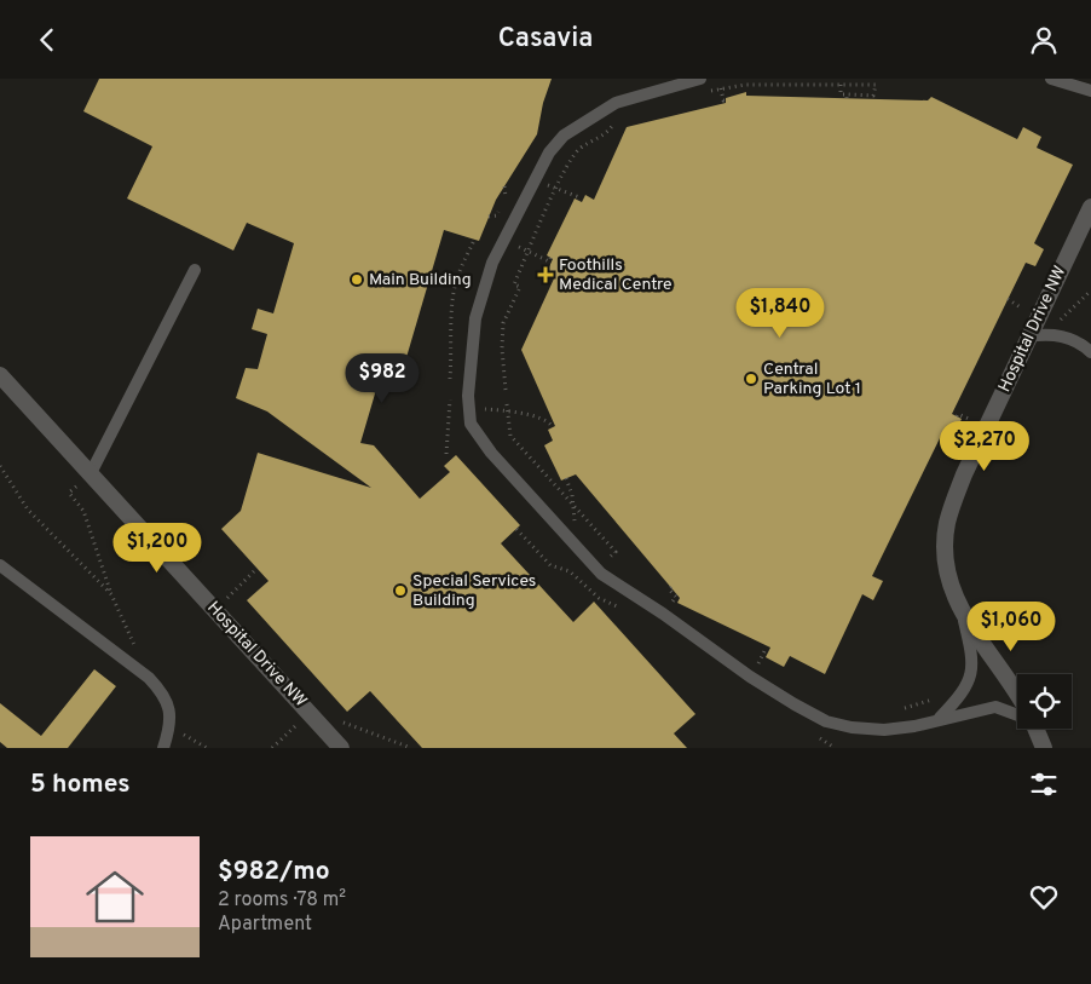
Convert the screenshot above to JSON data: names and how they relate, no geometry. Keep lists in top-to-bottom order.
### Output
{
  "streets": {
    "street": ["Hospital Drive NW"]
  },
  "places": {
    "health": ["Foothills Medical Centre"],
    "other": ["Main Building", "Central Parking Lot 1", "Special Services Building"]
  },
  "page": {
    "header": "Casavia",
    "price": [
      "$1,840",
      "$982",
      "$2,270",
      "$1,200",
      "$1,060"
    ],
    "heading": "5 homes",
    "list": [
      {
        "name": "$982/mo",
        "note": "2 rooms · 78 m² · Apartment"
      }
    ]
  }
}
